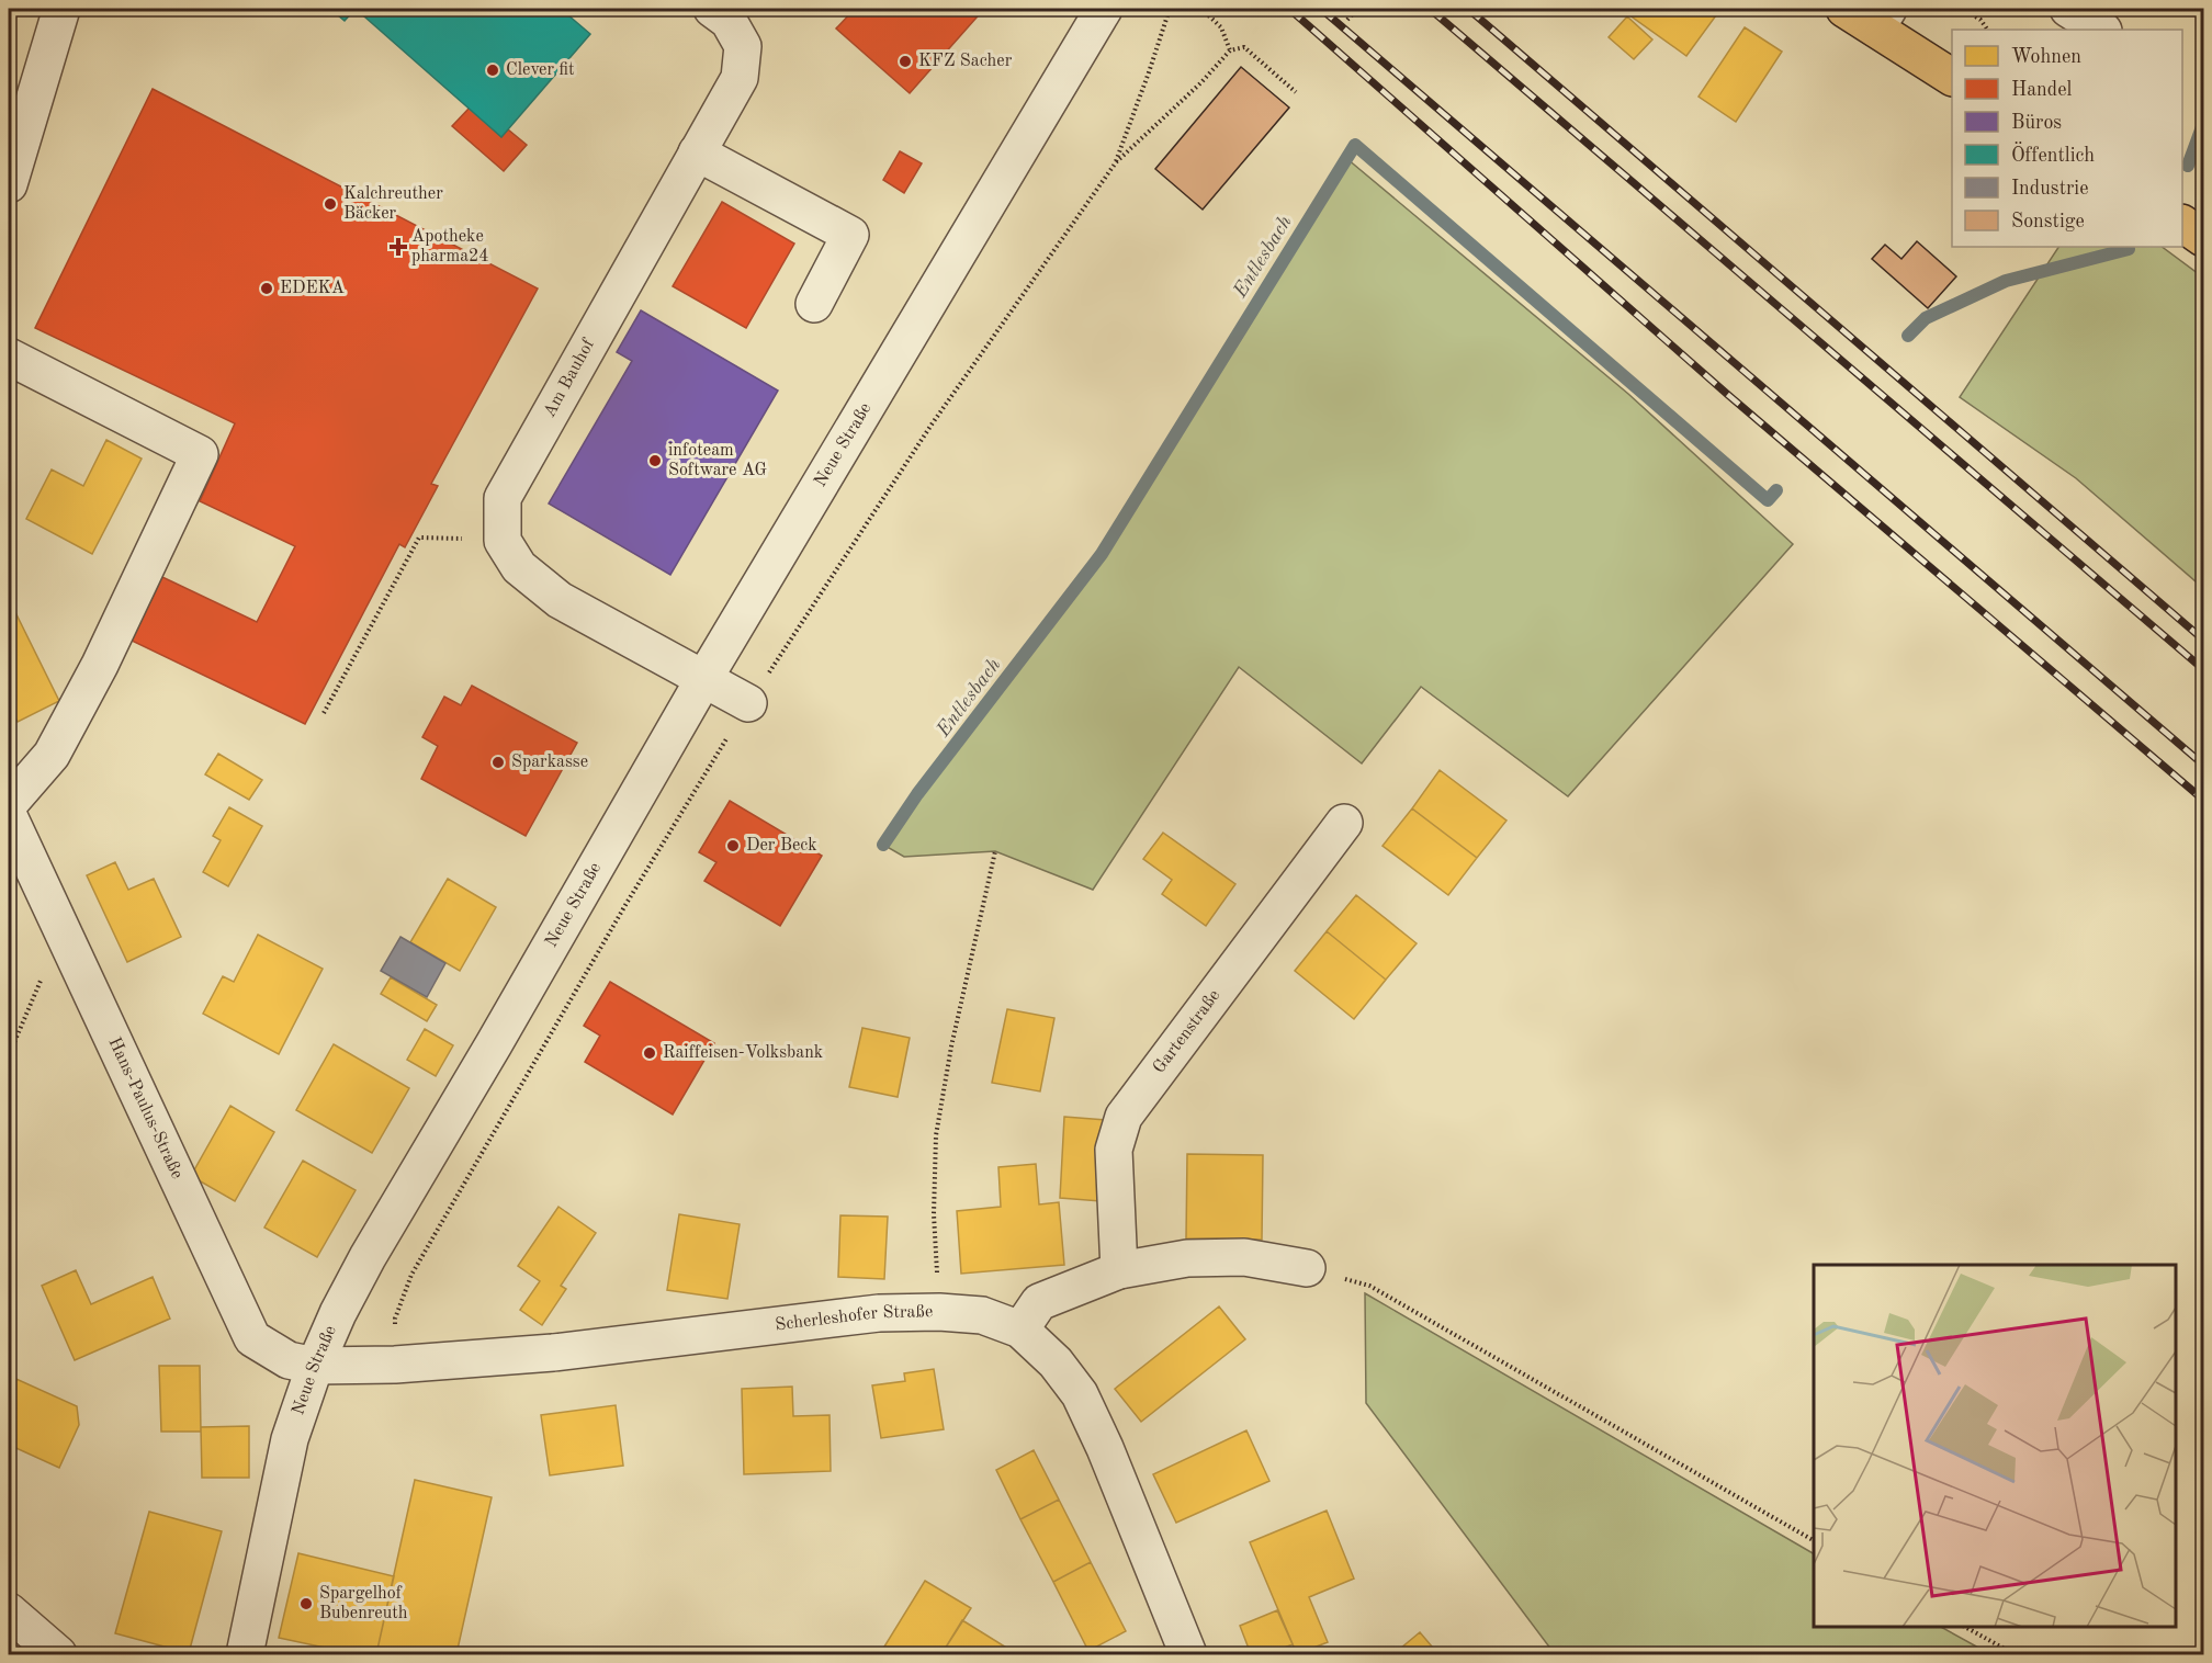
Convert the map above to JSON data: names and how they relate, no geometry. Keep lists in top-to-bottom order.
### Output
{
  "streets": {
    "street": [
      "Am Bauhof",
      "Neue Straße",
      "Gartenstraße",
      "Hans-Paulus-Straße",
      "Scherleshofer Straße"
    ]
  },
  "crossings": [
    ["Neue Straße", "Hans-Paulus-Straße"],
    ["Neue Straße", "Scherleshofer Straße"],
    ["Hans-Paulus-Straße", "Scherleshofer Straße"]
  ],
  "water": ["Entlesbach"],
  "places": {
    "other": [
      "KFZ Sacher",
      "Clever fit",
      "Kalchreuther Bäcker",
      "EDEKA",
      "infoteam Software AG",
      "Sparkasse",
      "Der Beck",
      "Raiffeisen-Volksbank",
      "Spargelhof Bubenreuth"
    ],
    "health": ["Apotheke pharma24"]
  },
  "legend": [
    "Wohnen",
    "Handel",
    "Büros",
    "Öffentlich",
    "Industrie",
    "Sonstige"
  ]
}
